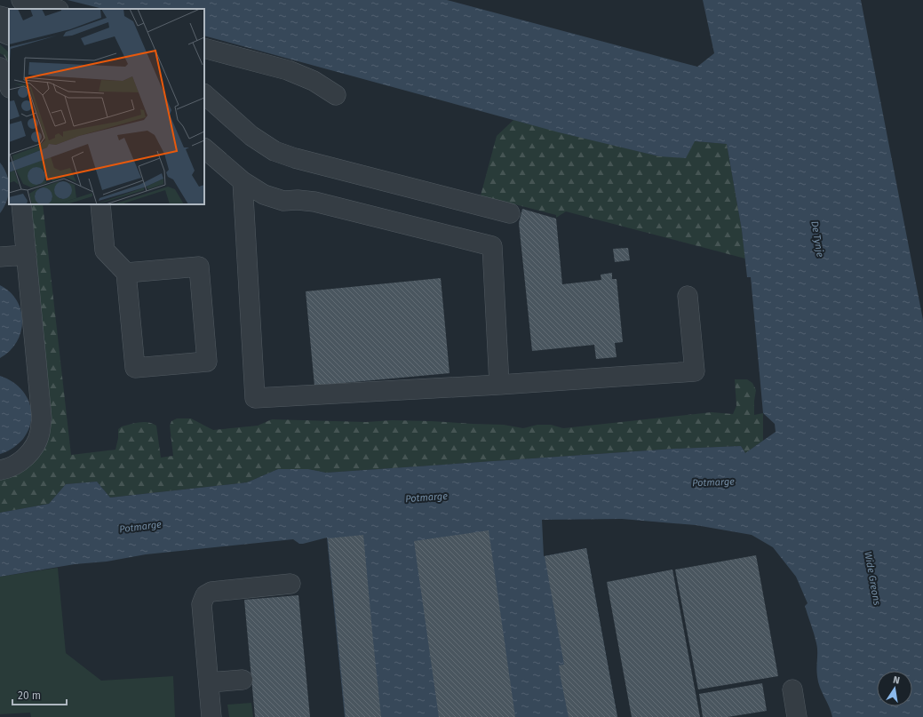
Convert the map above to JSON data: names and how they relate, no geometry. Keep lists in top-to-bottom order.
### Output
{
  "water": ["De Tynje", "Potmarge", "Wide Greons"],
  "scale_bar": "20 m",
  "north": "top"
}
